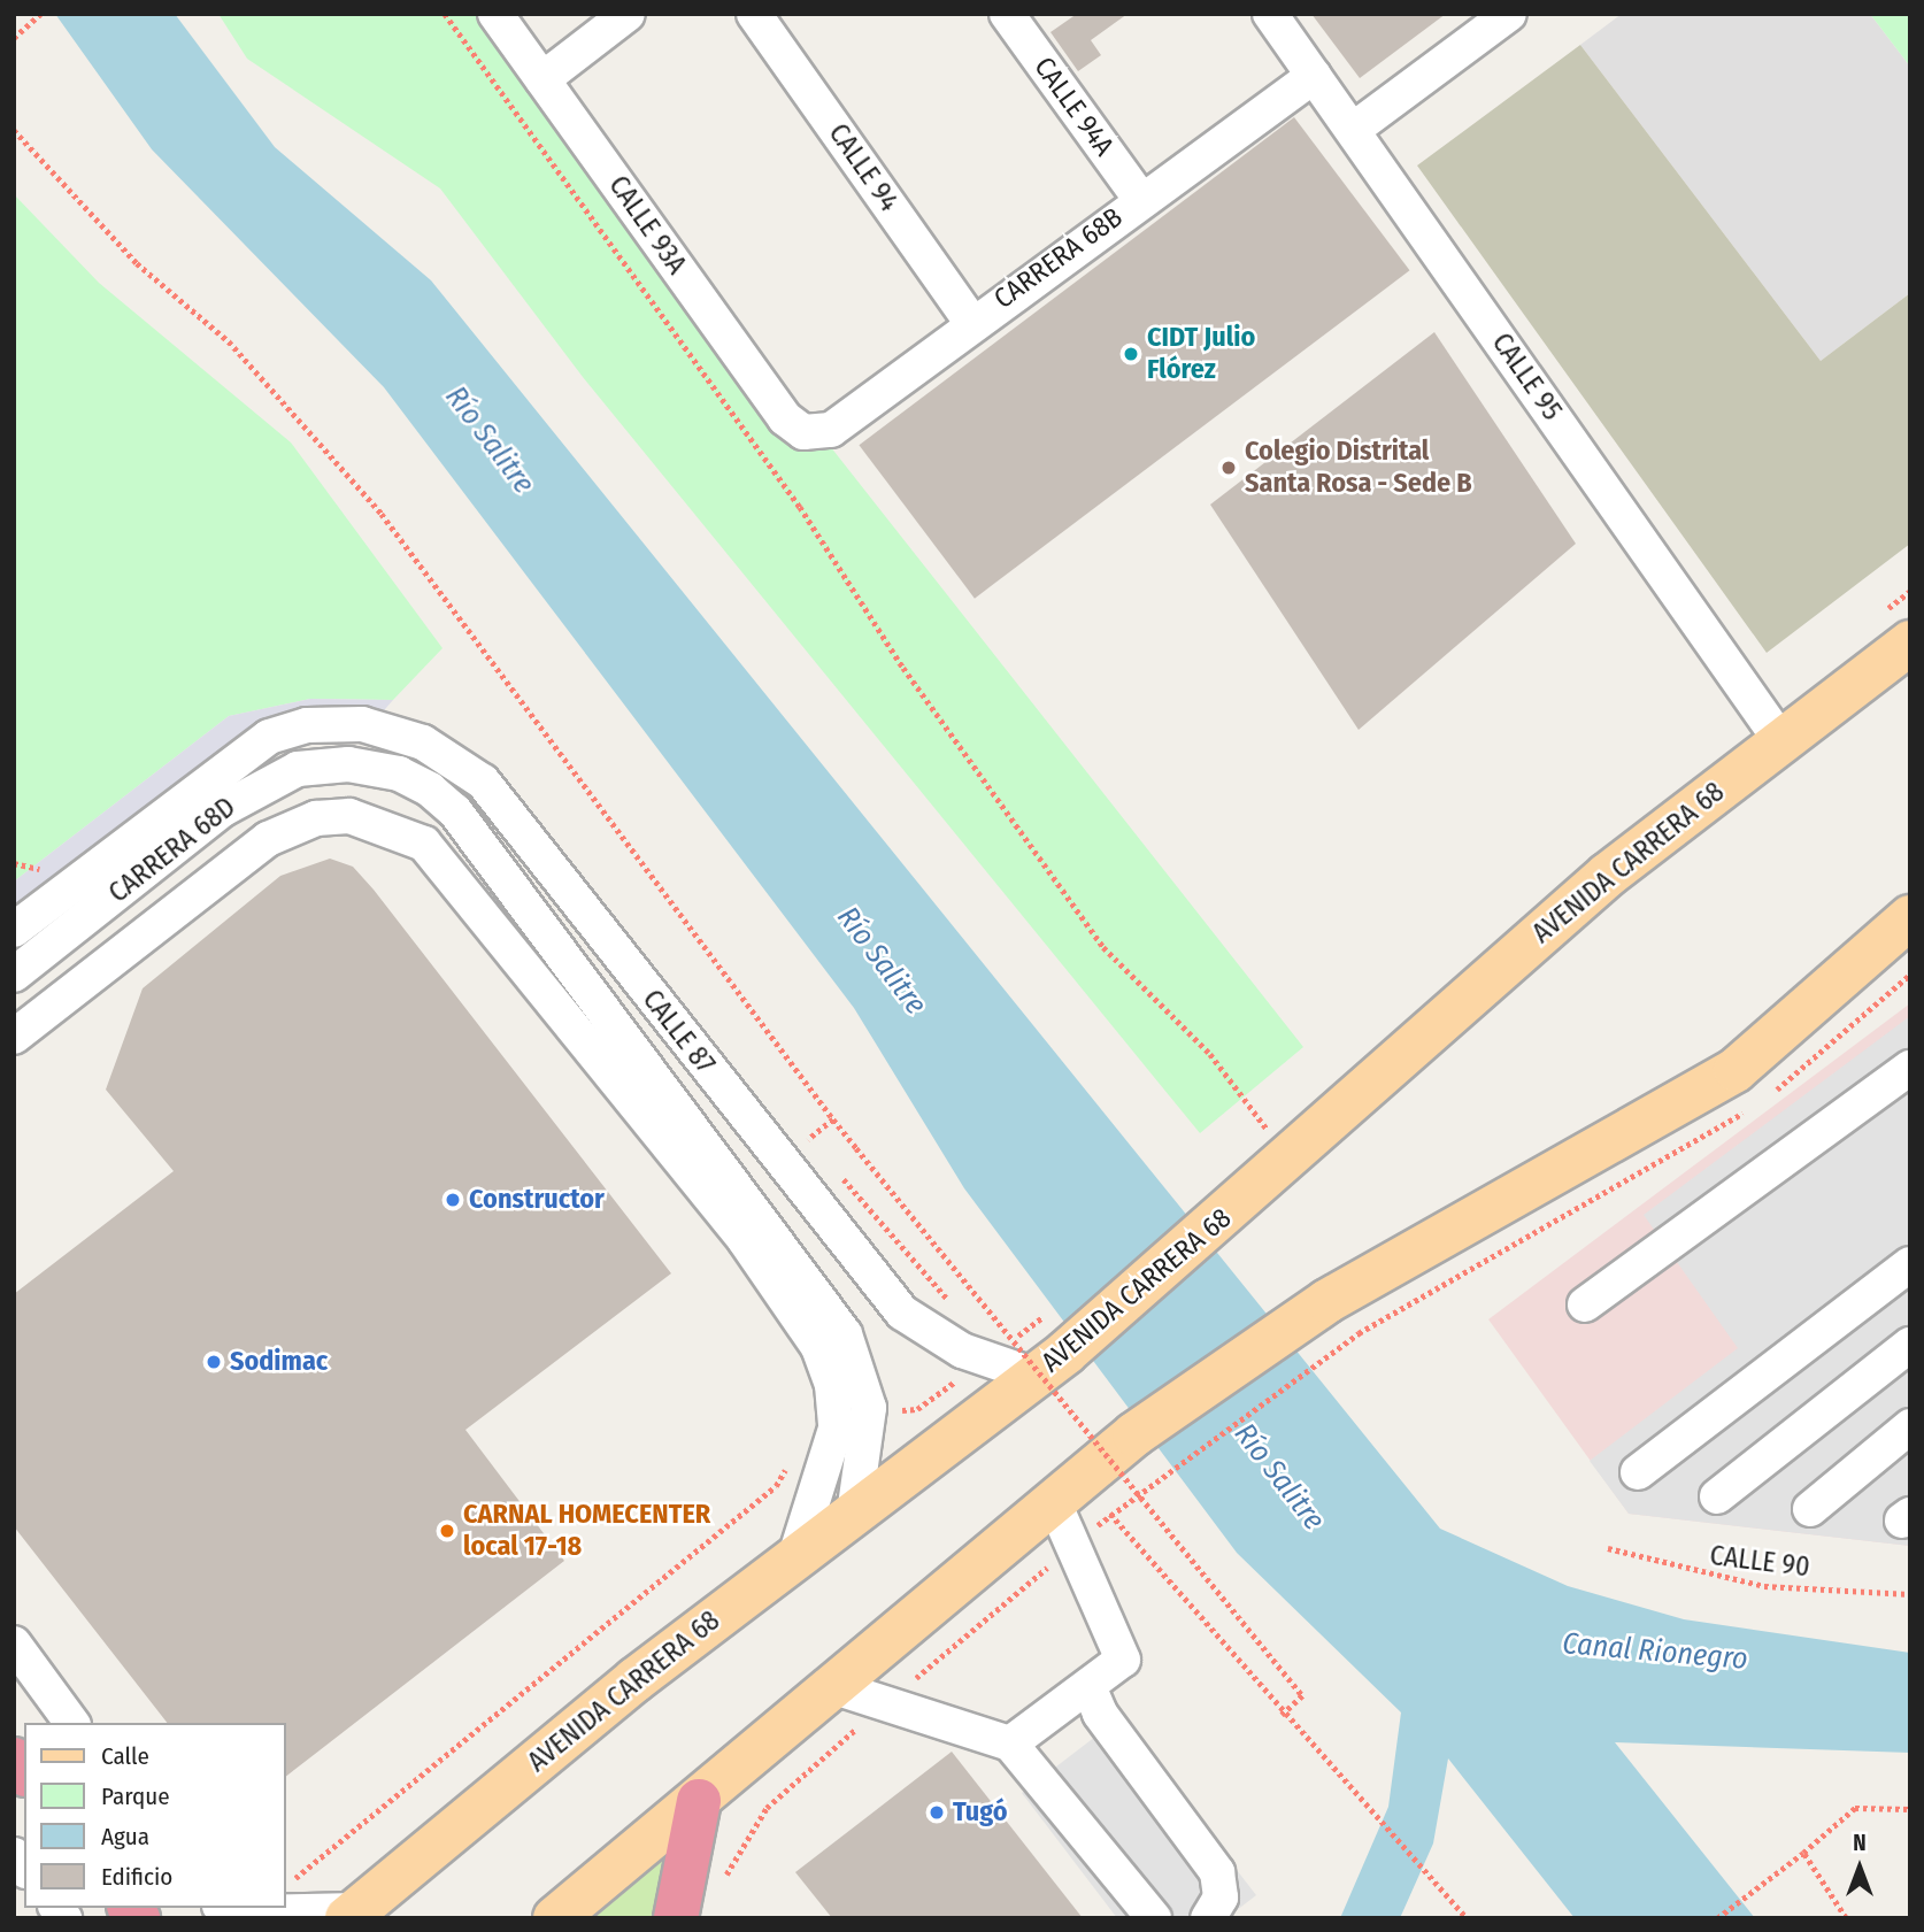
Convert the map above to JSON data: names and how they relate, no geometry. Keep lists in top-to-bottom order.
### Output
{
  "streets": {
    "main road": ["AVENIDA CARRERA 68"],
    "street": [
      "CALLE 94A",
      "CALLE 94",
      "CALLE 93A",
      "CARRERA 68B",
      "CALLE 95",
      "CARRERA 68D",
      "CALLE 87"
    ],
    "path": ["CALLE 90"]
  },
  "crossings": [
    ["CALLE 94A", "CARRERA 68B"],
    ["CALLE 94", "CARRERA 68B"],
    ["CALLE 93A", "CARRERA 68B"],
    ["CARRERA 68B", "CALLE 95"],
    ["CALLE 95", "AVENIDA CARRERA 68"],
    ["CARRERA 68D", "CALLE 87"],
    ["AVENIDA CARRERA 68", "CALLE 87"]
  ],
  "water": ["Río Salitre", "Canal Rionegro"],
  "places": [
    "CIDT Julio Flórez",
    "Colegio Distrital Santa Rosa - Sede B",
    "Constructor",
    "Sodimac",
    "CARNAL HOMECENTER local 17-18",
    "Tugó"
  ],
  "legend": [
    "Calle",
    "Parque",
    "Agua",
    "Edificio"
  ],
  "north": "top"
}
